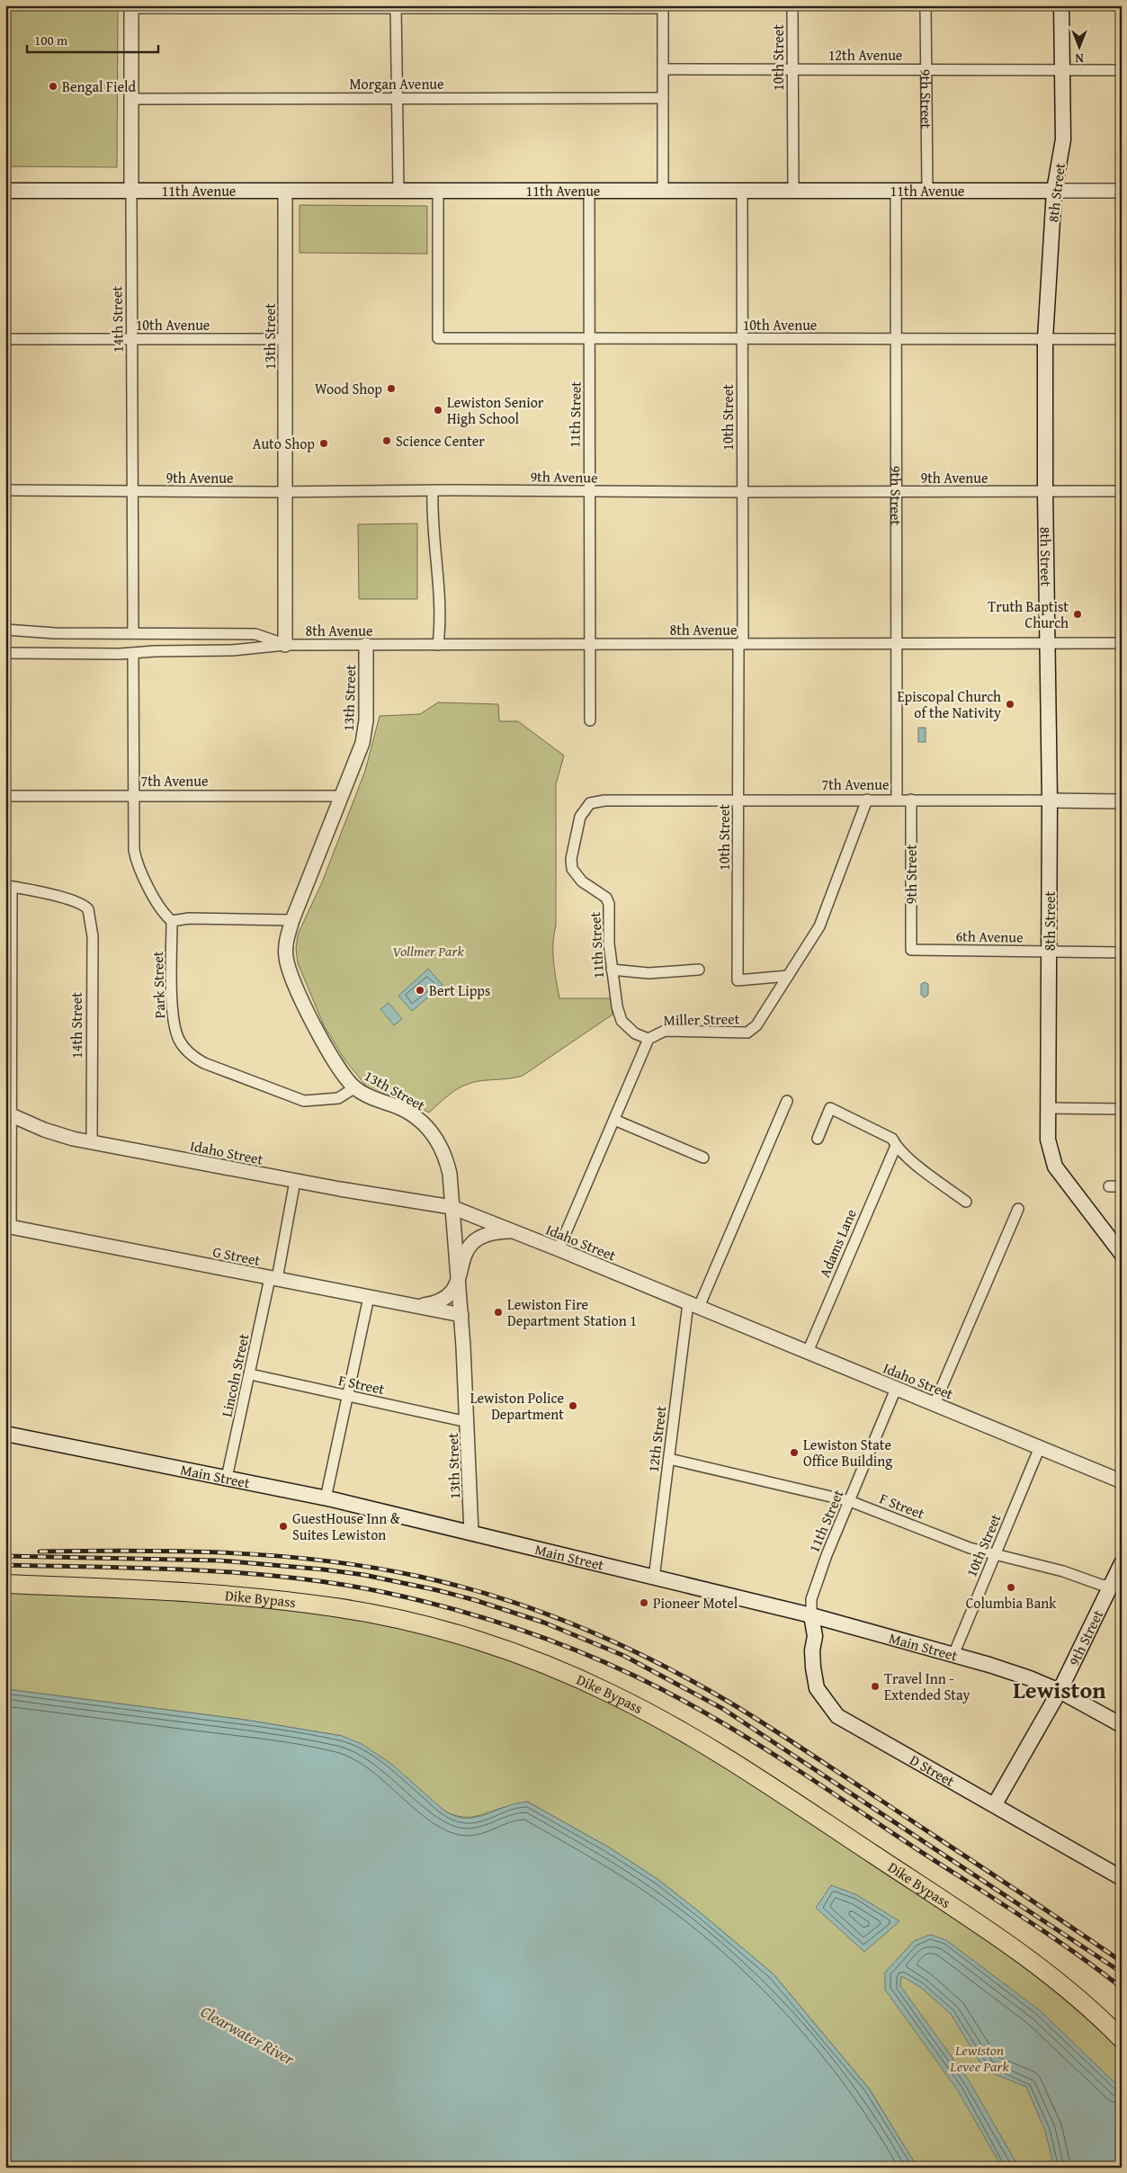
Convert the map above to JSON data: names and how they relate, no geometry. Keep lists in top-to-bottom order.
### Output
{
  "streets": {
    "highway": ["Dike Bypass"],
    "main road": [
      "9th Street",
      "11th Avenue",
      "8th Street",
      "Main Street",
      "D Street"
    ],
    "street": [
      "12th Avenue",
      "10th Street",
      "Morgan Avenue",
      "14th Street",
      "10th Avenue",
      "13th Street",
      "11th Street",
      "9th Avenue",
      "8th Avenue",
      "7th Avenue",
      "6th Avenue",
      "Park Street",
      "Miller Street",
      "Idaho Street",
      "Adams Lane",
      "G Street",
      "Lincoln Street",
      "F Street",
      "12th Street"
    ]
  },
  "crossings": [
    ["12th Avenue", "10th Street"],
    ["12th Avenue", "9th Street"],
    ["12th Avenue", "8th Street"],
    ["10th Street", "11th Avenue"],
    ["10th Street", "10th Avenue"],
    ["10th Street", "9th Avenue"],
    ["10th Street", "8th Avenue"],
    ["10th Street", "7th Avenue"],
    ["10th Street", "Miller Street"],
    ["10th Street", "Idaho Street"],
    ["10th Street", "F Street"],
    ["10th Street", "Main Street"],
    ["Morgan Avenue", "14th Street"],
    ["9th Street", "11th Avenue"],
    ["9th Street", "10th Avenue"],
    ["9th Street", "9th Avenue"],
    ["9th Street", "8th Avenue"],
    ["9th Street", "7th Avenue"],
    ["9th Street", "6th Avenue"],
    ["9th Street", "F Street"],
    ["9th Street", "Main Street"],
    ["9th Street", "D Street"],
    ["11th Avenue", "8th Street"],
    ["11th Avenue", "14th Street"],
    ["11th Avenue", "10th Avenue"],
    ["11th Avenue", "13th Street"],
    ["11th Avenue", "11th Street"],
    ["8th Street", "10th Avenue"],
    ["8th Street", "9th Avenue"],
    ["8th Street", "8th Avenue"],
    ["8th Street", "7th Avenue"],
    ["8th Street", "6th Avenue"],
    ["14th Street", "10th Avenue"],
    ["14th Street", "9th Avenue"],
    ["14th Street", "8th Avenue"],
    ["14th Street", "Idaho Street"],
    ["10th Avenue", "13th Street"],
    ["10th Avenue", "11th Street"],
    ["13th Street", "9th Avenue"],
    ["13th Street", "8th Avenue"],
    ["13th Street", "7th Avenue"],
    ["13th Street", "Park Street"],
    ["13th Street", "Idaho Street"],
    ["13th Street", "G Street"],
    ["13th Street", "F Street"],
    ["13th Street", "Main Street"],
    ["11th Street", "9th Avenue"],
    ["11th Street", "8th Avenue"],
    ["11th Street", "7th Avenue"],
    ["11th Street", "Miller Street"],
    ["11th Street", "Idaho Street"],
    ["11th Street", "F Street"],
    ["11th Street", "Main Street"],
    ["11th Street", "D Street"],
    ["7th Avenue", "Miller Street"],
    ["Miller Street", "Idaho Street"],
    ["Idaho Street", "Adams Lane"],
    ["Idaho Street", "Lincoln Street"],
    ["Idaho Street", "12th Street"],
    ["G Street", "Lincoln Street"],
    ["Lincoln Street", "F Street"],
    ["Lincoln Street", "Main Street"],
    ["F Street", "12th Street"],
    ["12th Street", "Main Street"],
    ["Main Street", "D Street"]
  ],
  "districts": ["Lewiston"],
  "water": ["Clearwater River"],
  "parks": ["Vollmer Park", "Lewiston Levee Park"],
  "places": [
    "Bengal Field",
    "Wood Shop",
    "Lewiston Senior High School",
    "Science Center",
    "Auto Shop",
    "Truth Baptist Church",
    "Episcopal Church of the Nativity",
    "Bert Lipps",
    "Lewiston Fire Department Station 1",
    "Lewiston Police Department",
    "Lewiston State Office Building",
    "GuestHouse Inn & Suites Lewiston",
    "Columbia Bank",
    "Pioneer Motel",
    "Travel Inn - Extended Stay"
  ],
  "scale_bar": "100 m",
  "north": "bottom"
}
